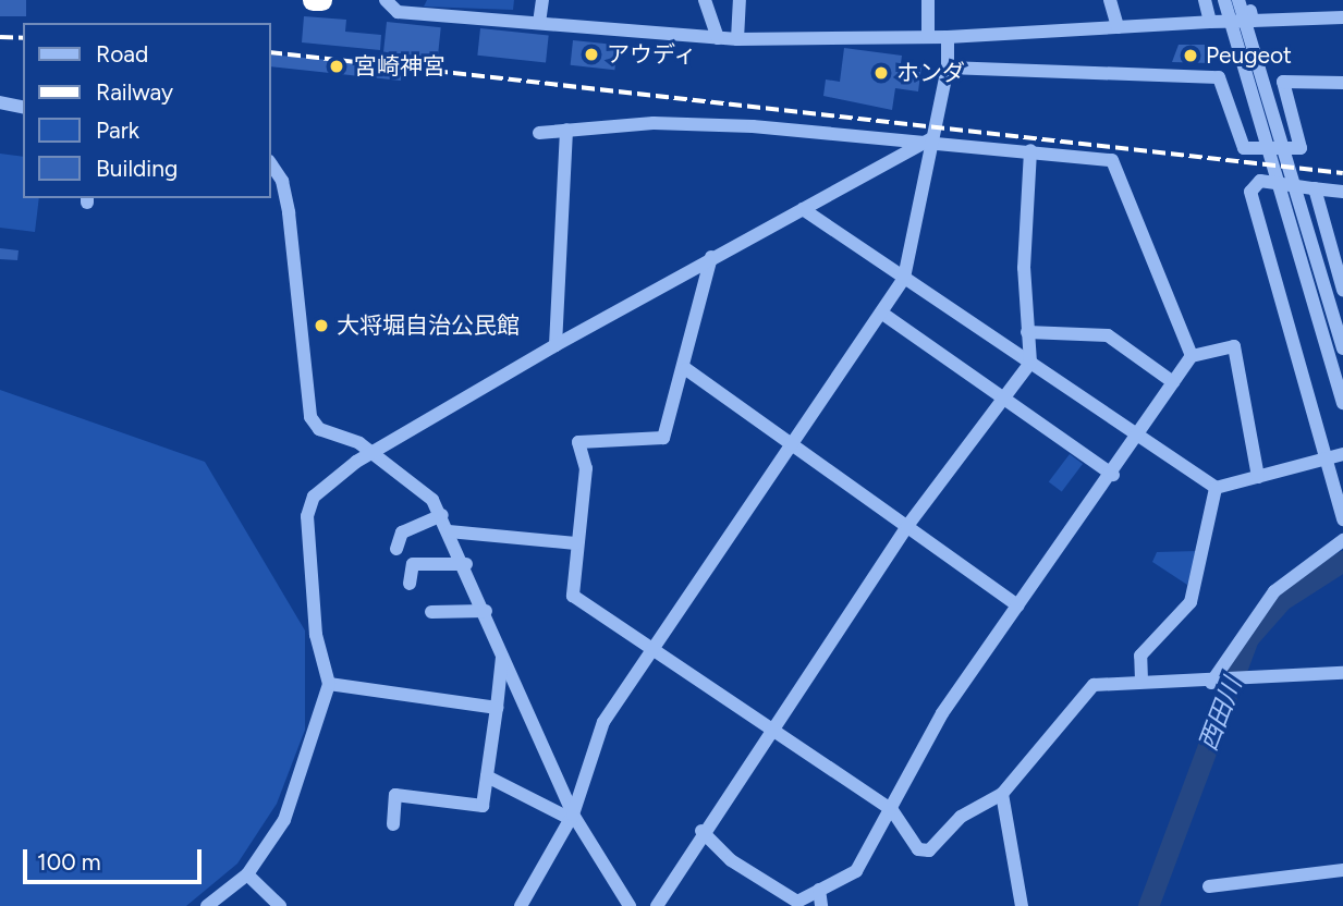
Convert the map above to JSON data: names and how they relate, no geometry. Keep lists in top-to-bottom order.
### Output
{
  "water": ["西田川"],
  "places": [
    "アウディ",
    "Peugeot",
    "宮崎神宮",
    "ホンダ",
    "大将堀自治公民館"
  ],
  "legend": [
    "Road",
    "Railway",
    "Park",
    "Building"
  ],
  "scale_bar": "100 m"
}
